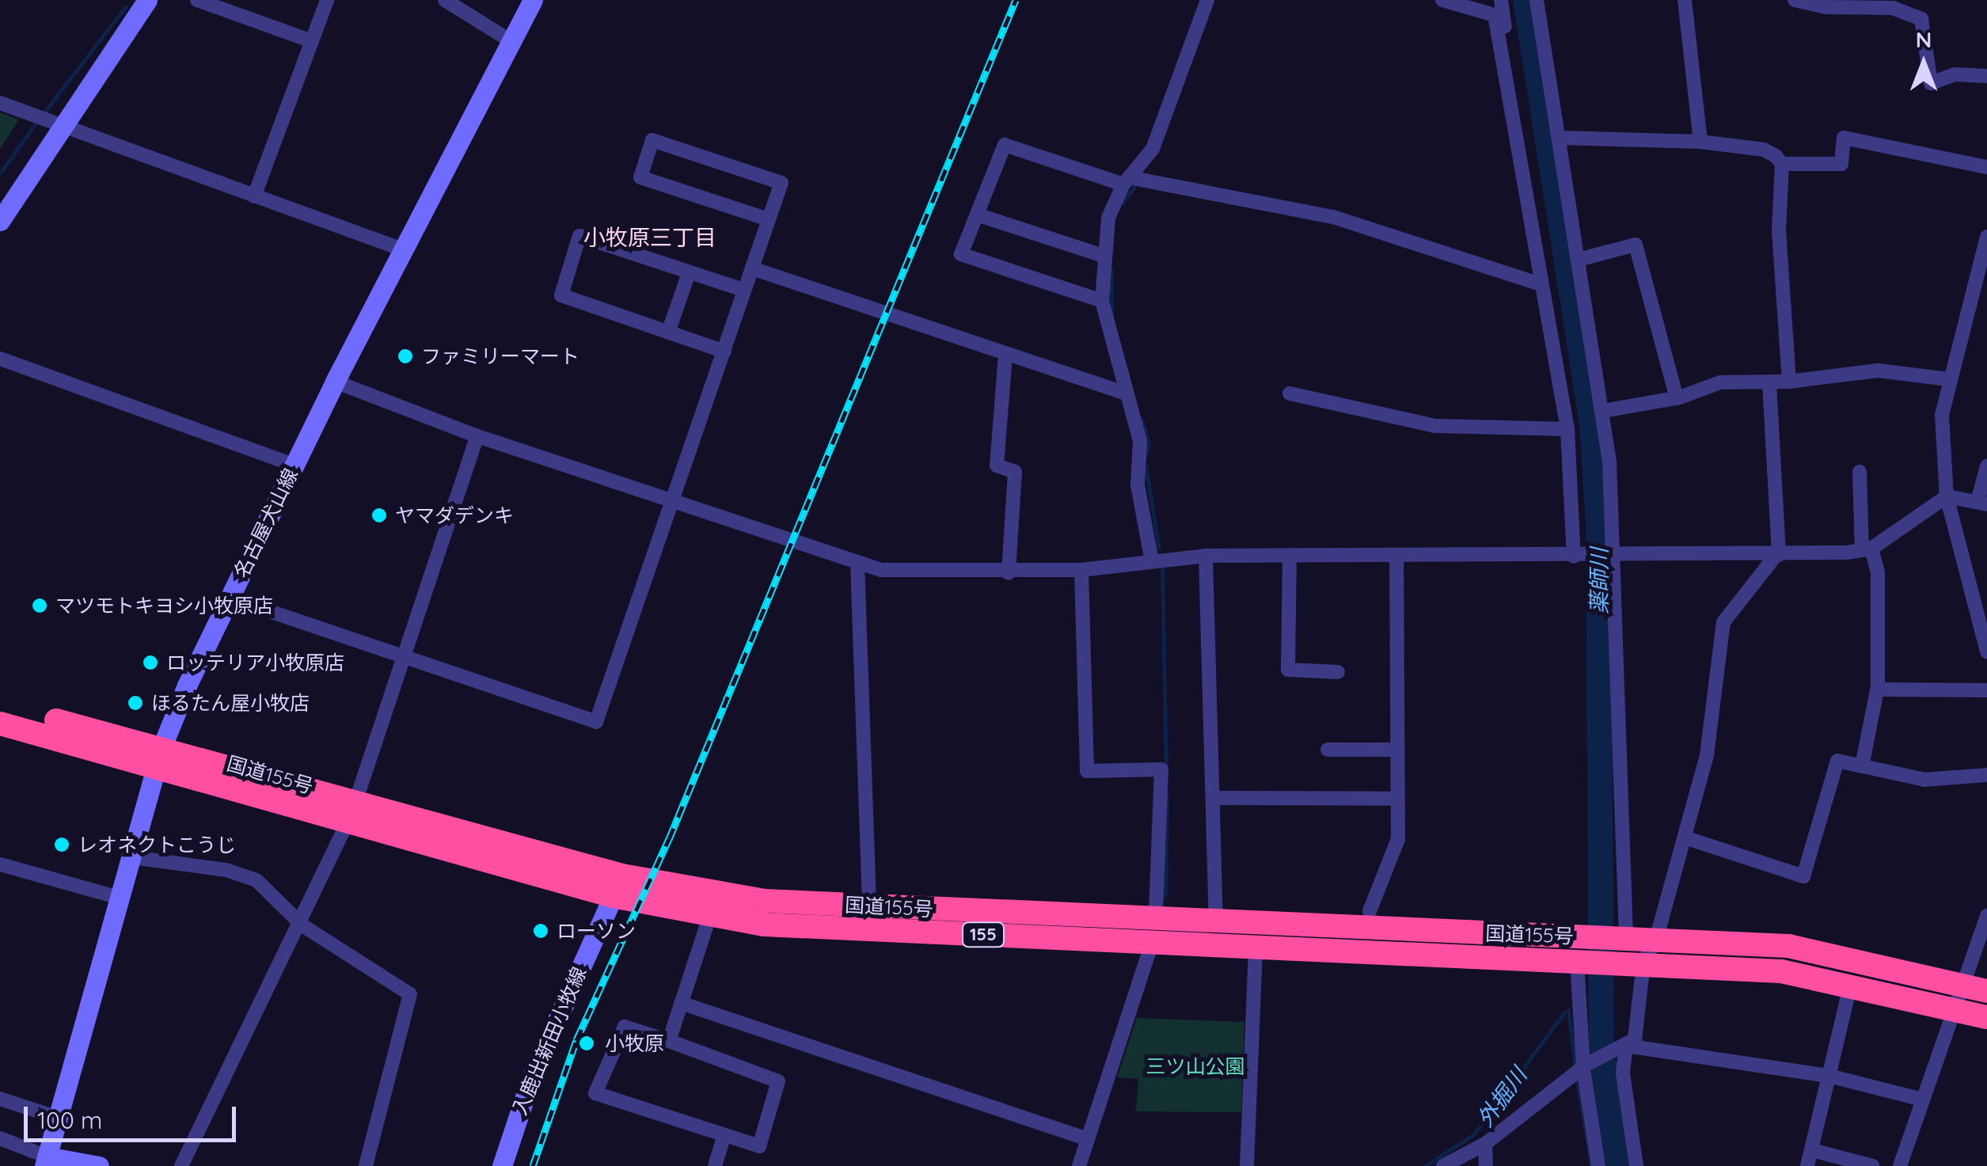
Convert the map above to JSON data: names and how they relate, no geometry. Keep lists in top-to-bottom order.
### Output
{
  "streets": {
    "highway": ["国道155号", "155"],
    "main road": ["名古屋犬山線", "入鹿出新田小牧線"]
  },
  "crossings": [
    ["名古屋犬山線", "国道155号"],
    ["国道155号", "入鹿出新田小牧線"]
  ],
  "districts": ["小牧原三丁目"],
  "water": ["薬師川", "外掘川"],
  "parks": ["三ツ山公園"],
  "places": [
    "ファミリーマート",
    "ヤマダデンキ",
    "マツモトキヨシ小牧原店",
    "ロッテリア小牧原店",
    "ほるたん屋小牧店",
    "レオネクトこうじ",
    "ローソン",
    "小牧原"
  ],
  "scale_bar": "100 m",
  "north": "top"
}
